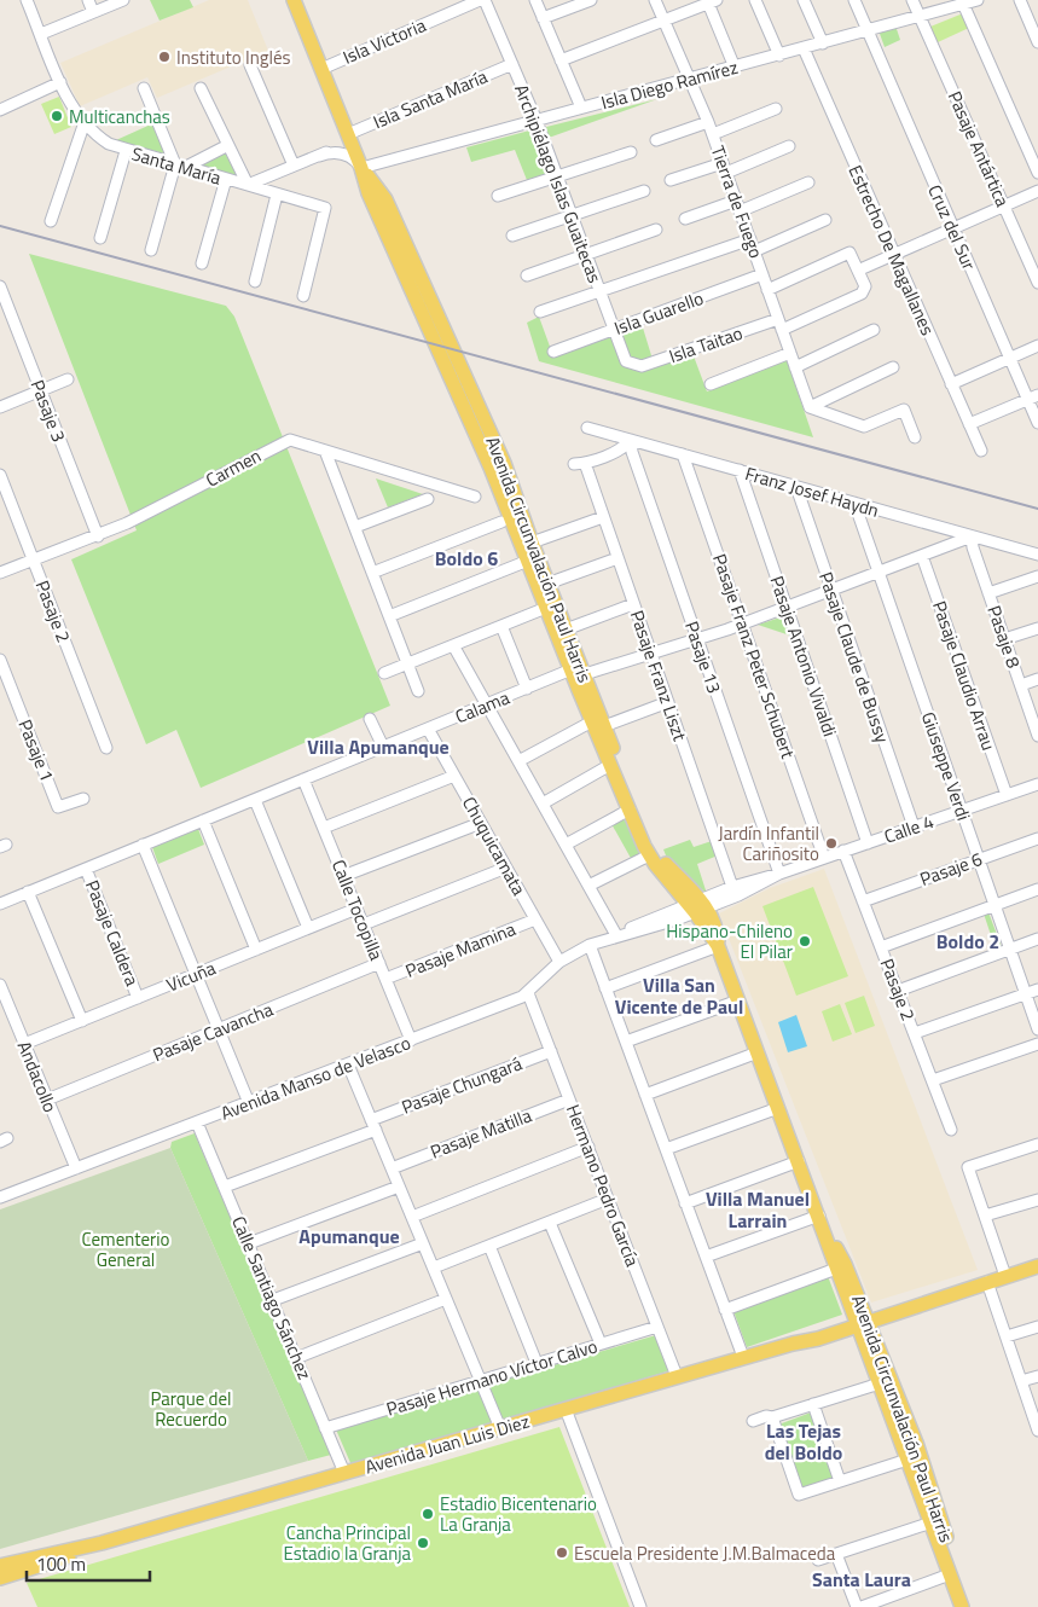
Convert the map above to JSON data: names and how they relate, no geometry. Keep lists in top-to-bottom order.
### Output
{
  "streets": {
    "main road": ["Avenida Circunvalación Paul Harris", "Avenida Juan Luis Diez"],
    "street": [
      "Isla Victoria",
      "Isla Diego Ramírez",
      "Isla Santa María",
      "Pasaje Antártica",
      "Santa María",
      "Archipiélago Islas Guaitecas",
      "Tierra de Fuego",
      "Cruz del Sur",
      "Estrecho De Magallanes",
      "Isla Guarello",
      "Isla Taitao",
      "Pasaje 3",
      "Carmen",
      "Franz Josef Haydn",
      "Pasaje 2",
      "Pasaje 8",
      "Pasaje Franz Peter Schubert",
      "Pasaje Antonio Vivaldi",
      "Pasaje 13",
      "Pasaje Claude de Bussy",
      "Pasaje Franz Liszt",
      "Pasaje Claudio Arrau",
      "Calama",
      "Pasaje 1",
      "Giuseppe Verdi",
      "Calle 4",
      "Chuquicamata",
      "Pasaje 6",
      "Calle Tocopilla",
      "Pasaje Caldera",
      "Pasaje Mamina",
      "Vicuña",
      "Pasaje Cavancha",
      "Andacollo",
      "Avenida Manso de Velasco",
      "Pasaje Chungará",
      "Pasaje Matilla",
      "Hermano Pedro García",
      "Calle Santiago Sánchez",
      "Pasaje Hermano Víctor Calvo"
    ]
  },
  "crossings": [
    ["Isla Victoria", "Avenida Circunvalación Paul Harris"],
    ["Isla Diego Ramírez", "Pasaje Antártica"],
    ["Isla Diego Ramírez", "Archipiélago Islas Guaitecas"],
    ["Isla Diego Ramírez", "Tierra de Fuego"],
    ["Isla Diego Ramírez", "Cruz del Sur"],
    ["Isla Diego Ramírez", "Estrecho De Magallanes"],
    ["Isla Diego Ramírez", "Avenida Circunvalación Paul Harris"],
    ["Isla Santa María", "Archipiélago Islas Guaitecas"],
    ["Isla Santa María", "Avenida Circunvalación Paul Harris"],
    ["Archipiélago Islas Guaitecas", "Isla Guarello"],
    ["Archipiélago Islas Guaitecas", "Isla Taitao"],
    ["Tierra de Fuego", "Isla Guarello"],
    ["Tierra de Fuego", "Isla Taitao"],
    ["Pasaje 3", "Carmen"],
    ["Carmen", "Pasaje 2"],
    ["Franz Josef Haydn", "Pasaje 8"],
    ["Franz Josef Haydn", "Pasaje Franz Peter Schubert"],
    ["Franz Josef Haydn", "Pasaje Antonio Vivaldi"],
    ["Franz Josef Haydn", "Pasaje 13"],
    ["Franz Josef Haydn", "Pasaje Claude de Bussy"],
    ["Franz Josef Haydn", "Pasaje Franz Liszt"],
    ["Franz Josef Haydn", "Calama"],
    ["Franz Josef Haydn", "Giuseppe Verdi"],
    ["Avenida Circunvalación Paul Harris", "Calama"],
    ["Avenida Circunvalación Paul Harris", "Calle 4"],
    ["Avenida Circunvalación Paul Harris", "Avenida Manso de Velasco"],
    ["Avenida Circunvalación Paul Harris", "Avenida Juan Luis Diez"],
    ["Pasaje 2", "Calle 4"],
    ["Pasaje 2", "Pasaje 6"],
    ["Pasaje 8", "Calama"],
    ["Pasaje Franz Peter Schubert", "Calama"],
    ["Pasaje Franz Peter Schubert", "Calle 4"],
    ["Pasaje Antonio Vivaldi", "Calama"],
    ["Pasaje Antonio Vivaldi", "Calle 4"],
    ["Pasaje 13", "Pasaje Franz Liszt"],
    ["Pasaje 13", "Calama"],
    ["Pasaje 13", "Calle 4"],
    ["Pasaje Claude de Bussy", "Calama"],
    ["Pasaje Claude de Bussy", "Calle 4"],
    ["Pasaje Franz Liszt", "Calama"],
    ["Pasaje Franz Liszt", "Calle 4"],
    ["Pasaje Claudio Arrau", "Calama"],
    ["Pasaje Claudio Arrau", "Calle 4"],
    ["Calama", "Giuseppe Verdi"],
    ["Calama", "Chuquicamata"],
    ["Calama", "Calle Tocopilla"],
    ["Calama", "Pasaje Caldera"],
    ["Giuseppe Verdi", "Calle 4"],
    ["Giuseppe Verdi", "Pasaje 6"],
    ["Calle 4", "Avenida Manso de Velasco"],
    ["Chuquicamata", "Pasaje Mamina"],
    ["Chuquicamata", "Avenida Manso de Velasco"],
    ["Calle Tocopilla", "Pasaje Mamina"],
    ["Calle Tocopilla", "Vicuña"],
    ["Calle Tocopilla", "Pasaje Cavancha"],
    ["Calle Tocopilla", "Avenida Manso de Velasco"],
    ["Pasaje Caldera", "Vicuña"],
    ["Vicuña", "Andacollo"],
    ["Pasaje Cavancha", "Andacollo"],
    ["Andacollo", "Avenida Manso de Velasco"],
    ["Avenida Manso de Velasco", "Hermano Pedro García"],
    ["Avenida Manso de Velasco", "Calle Santiago Sánchez"],
    ["Pasaje Chungará", "Hermano Pedro García"],
    ["Pasaje Chungará", "Calle Santiago Sánchez"],
    ["Pasaje Matilla", "Hermano Pedro García"],
    ["Hermano Pedro García", "Pasaje Hermano Víctor Calvo"],
    ["Hermano Pedro García", "Avenida Juan Luis Diez"],
    ["Calle Santiago Sánchez", "Pasaje Hermano Víctor Calvo"],
    ["Calle Santiago Sánchez", "Avenida Juan Luis Diez"]
  ],
  "districts": [
    "Boldo 6",
    "Villa Apumanque",
    "Boldo 2",
    "Villa San Vicente de Paul",
    "Villa Manuel Larrain",
    "Apumanque",
    "Las Tejas del Boldo",
    "Santa Laura"
  ],
  "parks": ["Cementerio General", "Parque del Recuerdo"],
  "places": [
    "Instituto Inglés",
    "Multicanchas",
    "Jardín Infantil Cariñosito",
    "Hispano-Chileno El Pilar",
    "Estadio Bicentenario La Granja",
    "Cancha Principal Estadio la Granja",
    "Escuela Presidente J.M.Balmaceda"
  ],
  "scale_bar": "100 m"
}
